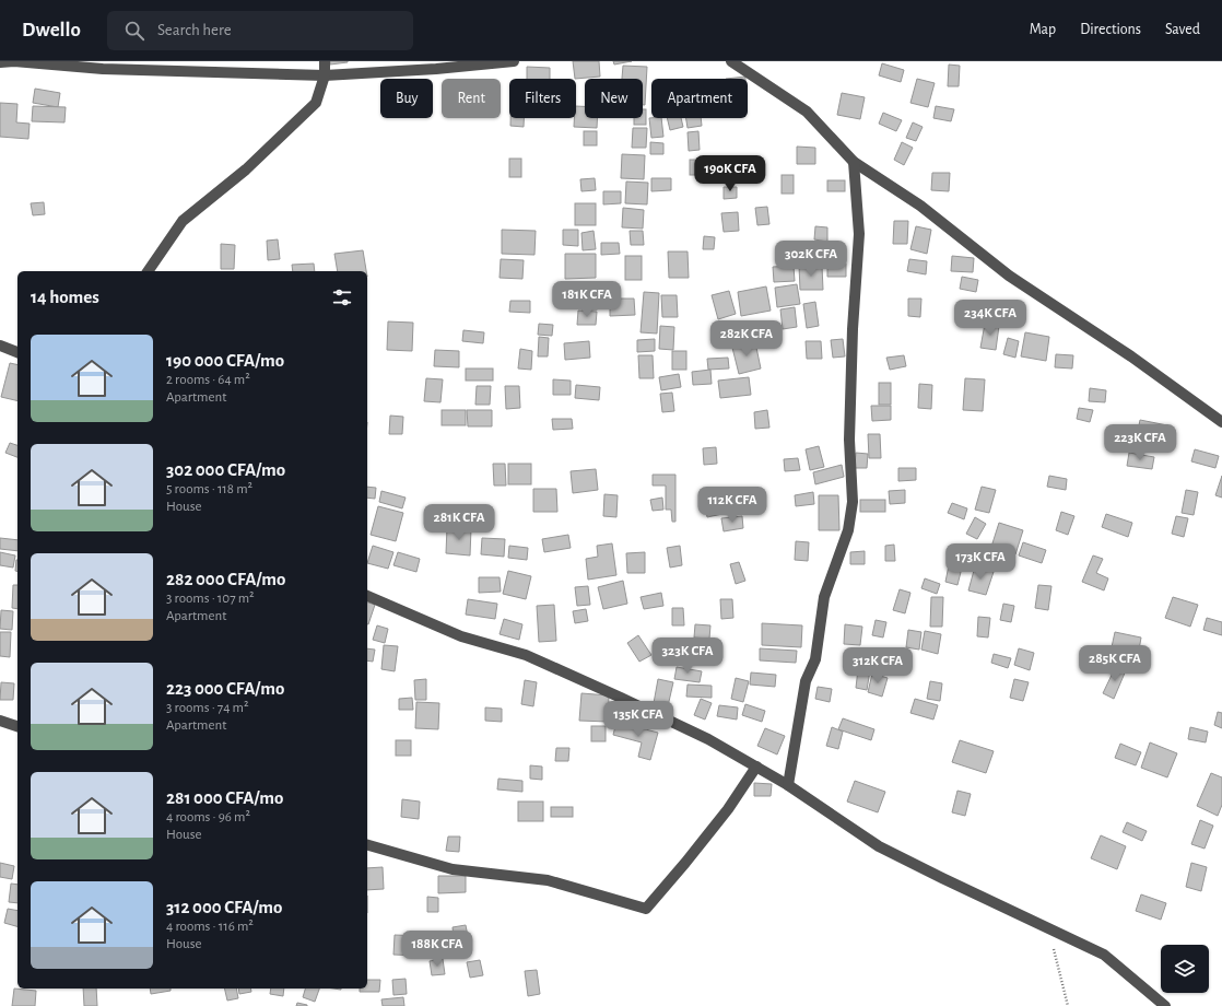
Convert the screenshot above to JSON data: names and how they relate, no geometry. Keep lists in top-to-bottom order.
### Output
{
  "page": {
    "header": "Dwello",
    "search": "Search here",
    "nav": ["Map", "Directions", "Saved"],
    "chip": [
      "Buy",
      "Rent",
      "Filters",
      "New",
      "Apartment"
    ],
    "price": [
      "190K CFA",
      "302K CFA",
      "181K CFA",
      "234K CFA",
      "282K CFA",
      "223K CFA",
      "112K CFA",
      "281K CFA",
      "173K CFA",
      "323K CFA",
      "285K CFA",
      "312K CFA",
      "135K CFA",
      "188K CFA"
    ],
    "heading": "14 homes",
    "list": [
      {
        "name": "190 000 CFA/mo",
        "note": "2 rooms · 64 m² · Apartment"
      },
      {
        "name": "302 000 CFA/mo",
        "note": "5 rooms · 118 m² · House"
      },
      {
        "name": "282 000 CFA/mo",
        "note": "3 rooms · 107 m² · Apartment"
      },
      {
        "name": "223 000 CFA/mo",
        "note": "3 rooms · 74 m² · Apartment"
      },
      {
        "name": "281 000 CFA/mo",
        "note": "4 rooms · 96 m² · House"
      },
      {
        "name": "312 000 CFA/mo",
        "note": "4 rooms · 116 m² · House"
      }
    ]
  }
}
